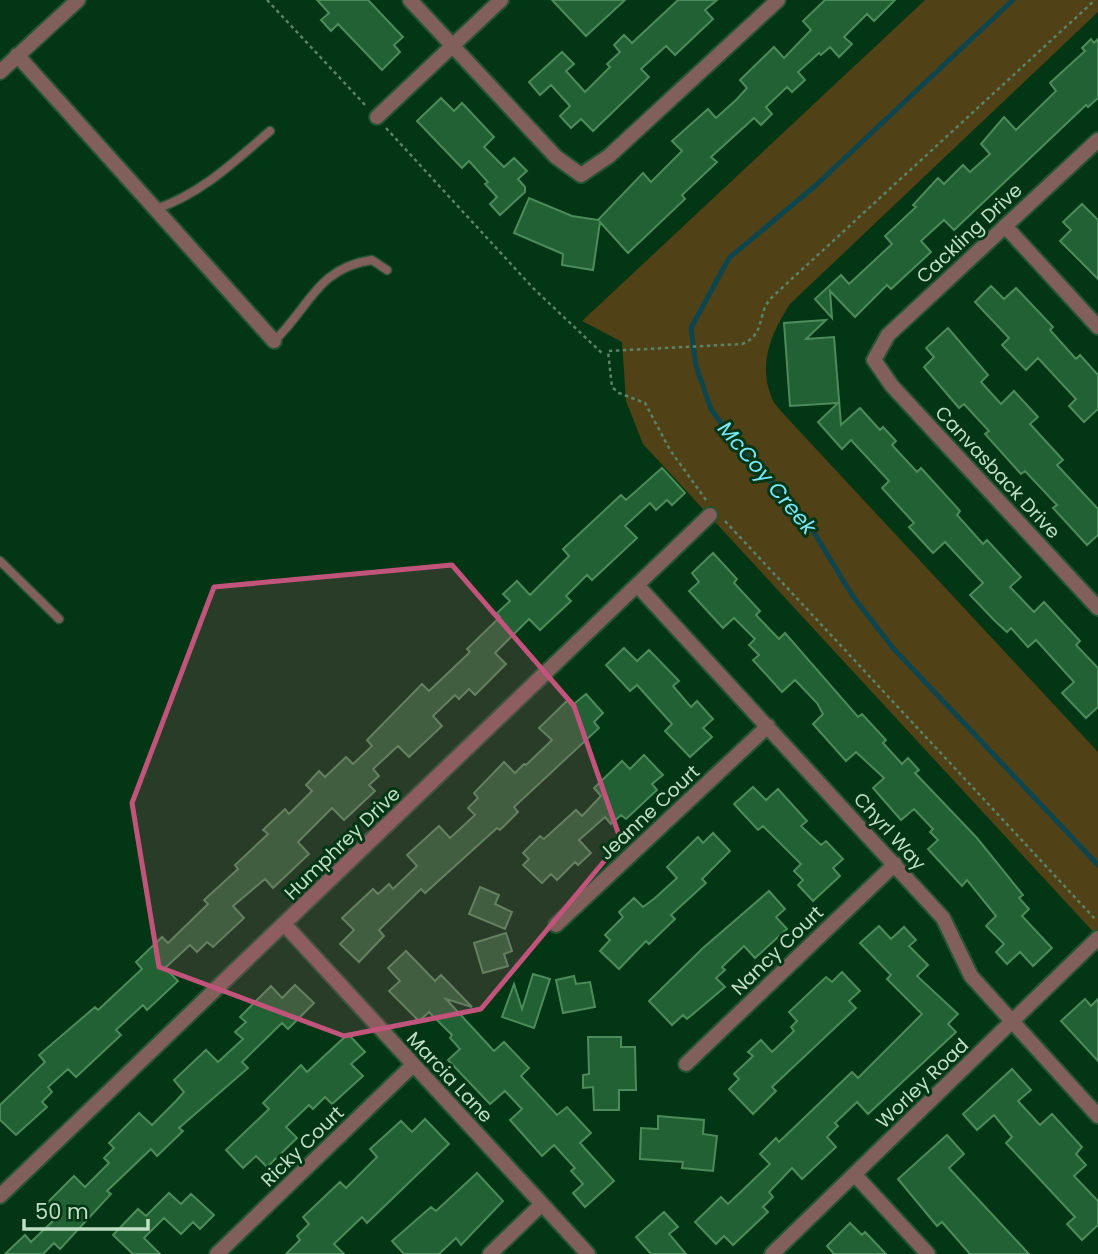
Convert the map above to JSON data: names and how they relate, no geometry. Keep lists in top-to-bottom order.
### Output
{
  "streets": {
    "street": [
      "Cackling Drive",
      "Canvasback Drive",
      "Jeanne Court",
      "Chyrl Way",
      "Humphrey Drive",
      "Nancy Court",
      "Marcia Lane",
      "Worley Road",
      "Ricky Court"
    ]
  },
  "crossings": [
    ["Cackling Drive", "Canvasback Drive"],
    ["Jeanne Court", "Chyrl Way"],
    ["Chyrl Way", "Humphrey Drive"],
    ["Chyrl Way", "Nancy Court"],
    ["Chyrl Way", "Worley Road"],
    ["Humphrey Drive", "Marcia Lane"],
    ["Marcia Lane", "Ricky Court"]
  ],
  "water": ["McCoy Creek"],
  "scale_bar": "50 m"
}
